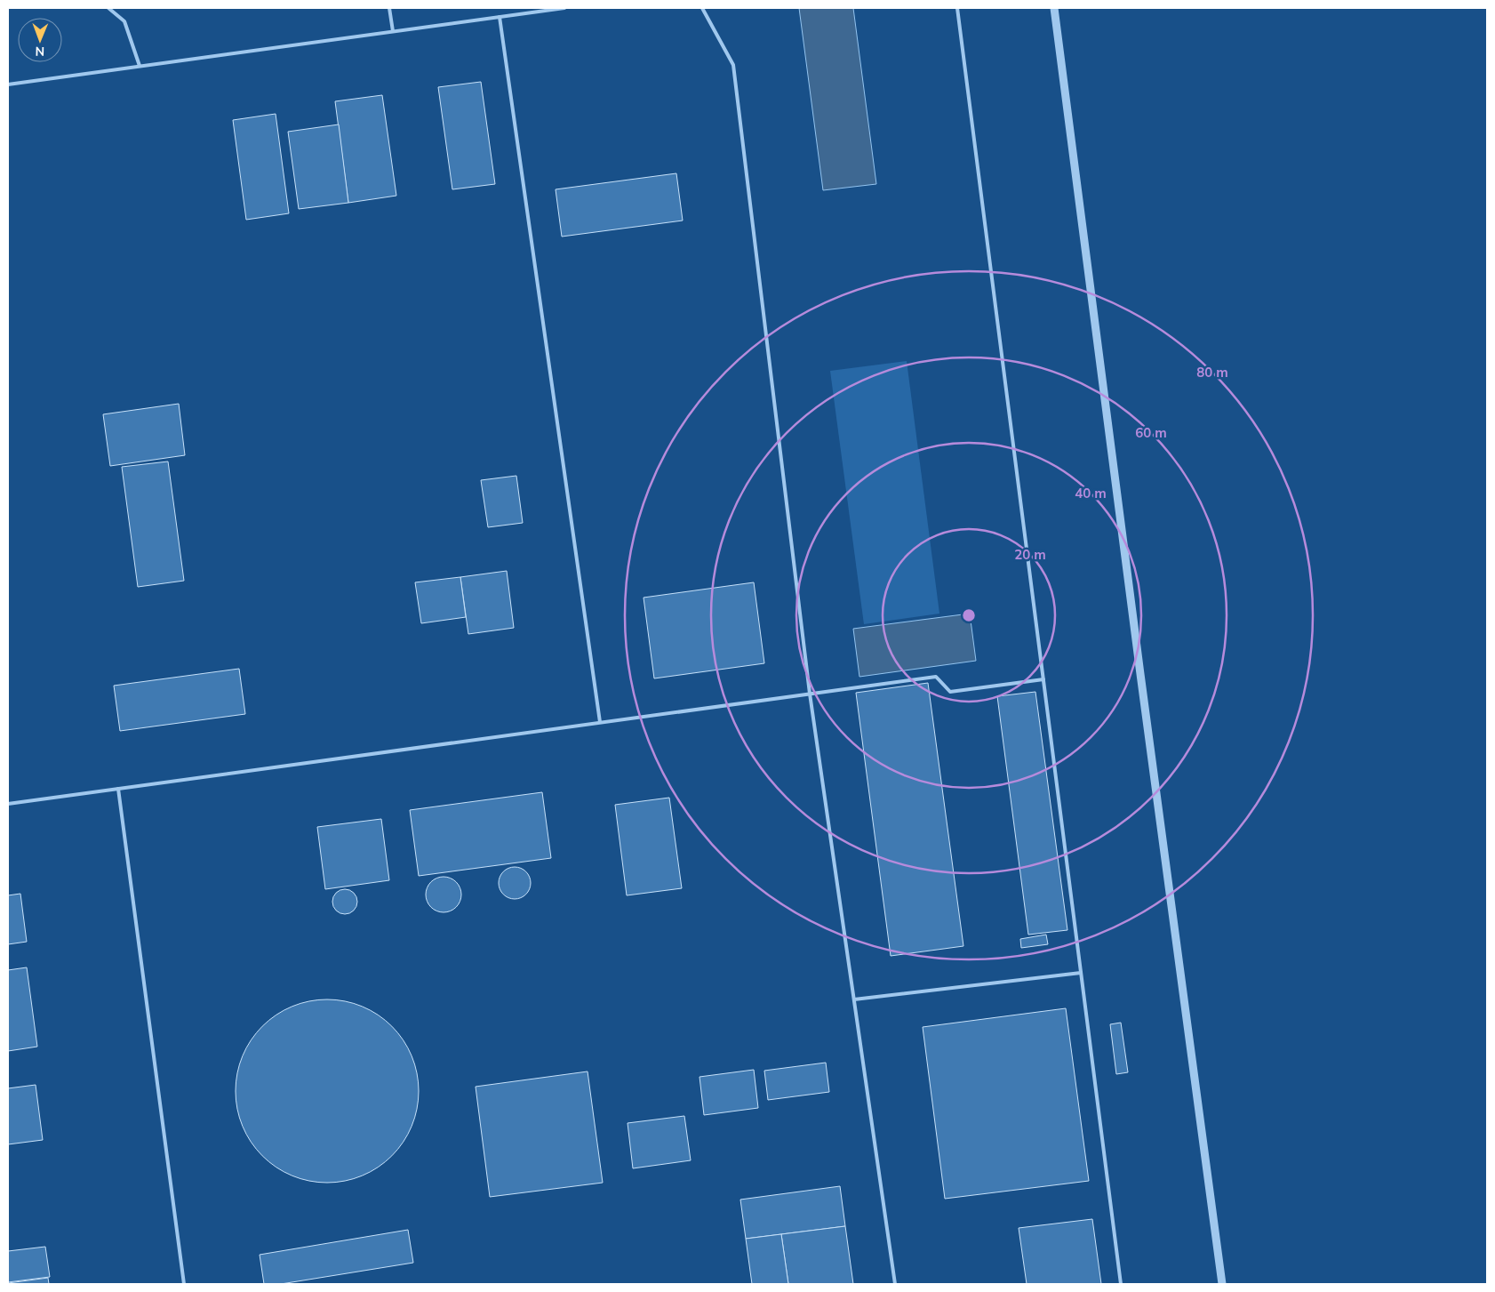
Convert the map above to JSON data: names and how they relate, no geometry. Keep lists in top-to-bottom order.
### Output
{
  "north": "bottom",
  "rings": [
    "80 m",
    "60 m",
    "40 m",
    "20 m"
  ]
}
